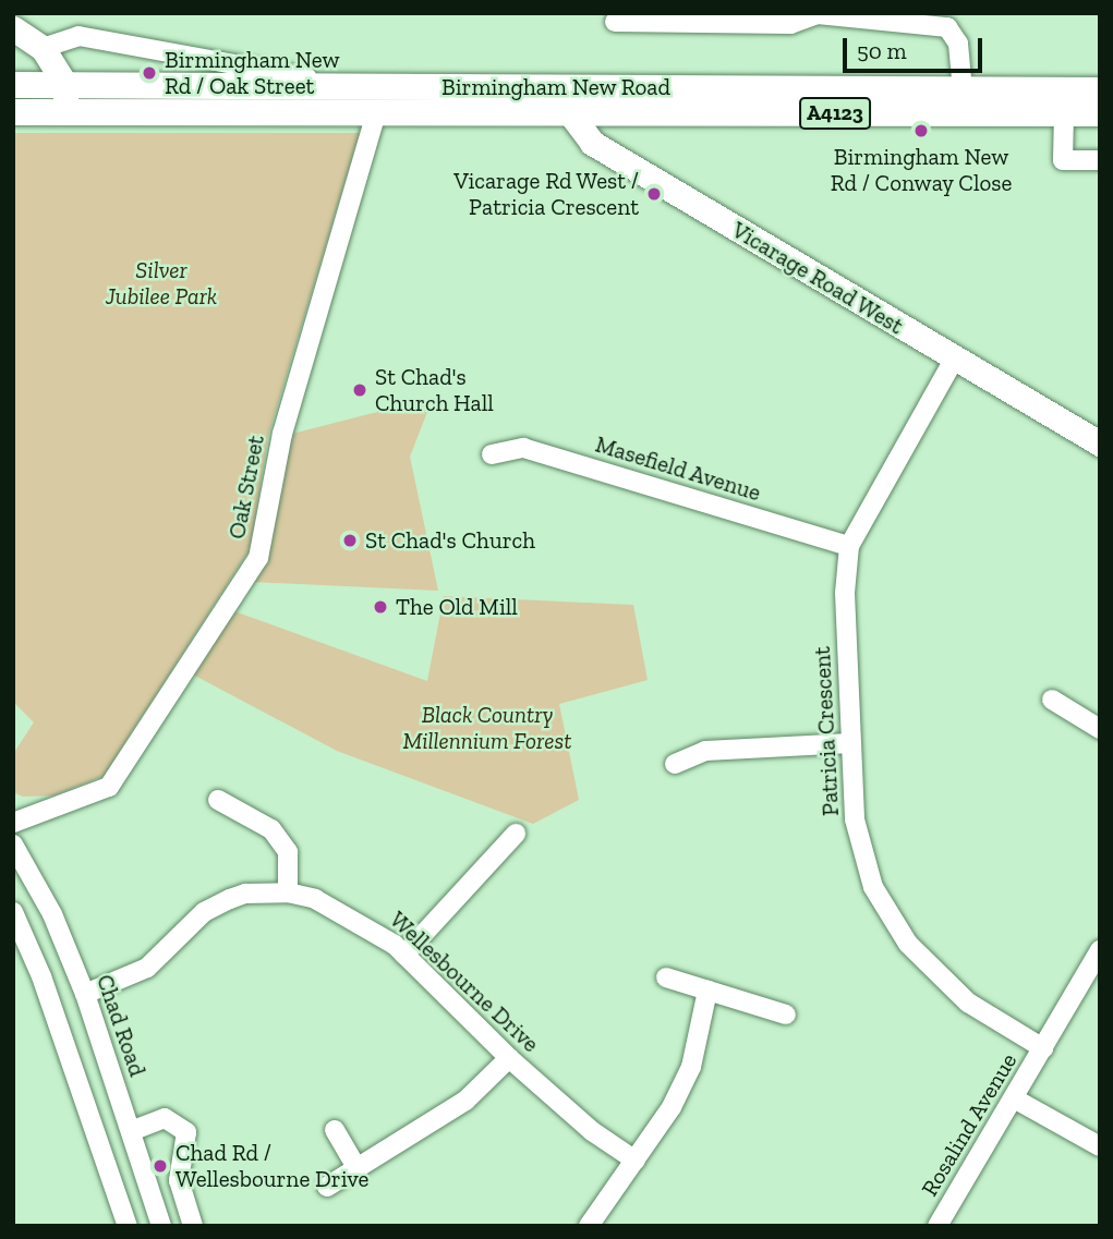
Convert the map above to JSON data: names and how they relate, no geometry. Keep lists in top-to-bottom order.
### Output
{
  "streets": {
    "highway": ["Birmingham New Road", "A4123"],
    "main road": ["Vicarage Road West"],
    "street": [
      "Masefield Avenue",
      "Oak Street",
      "Patricia Crescent",
      "Wellesbourne Drive",
      "Chad Road",
      "Rosalind Avenue"
    ]
  },
  "crossings": [
    ["Birmingham New Road", "Vicarage Road West"],
    ["Birmingham New Road", "Oak Street"],
    ["Vicarage Road West", "Patricia Crescent"],
    ["Masefield Avenue", "Patricia Crescent"],
    ["Patricia Crescent", "Rosalind Avenue"],
    ["Wellesbourne Drive", "Chad Road"]
  ],
  "parks": ["Silver Jubilee Park", "Black Country Millennium Forest"],
  "places": [
    "Birmingham New Rd / Oak Street",
    "Birmingham New Rd / Conway Close",
    "Vicarage Rd West / Patricia Crescent",
    "St Chad's Church Hall",
    "St Chad's Church",
    "The Old Mill",
    "Chad Rd / Wellesbourne Drive"
  ],
  "scale_bar": "50 m"
}
